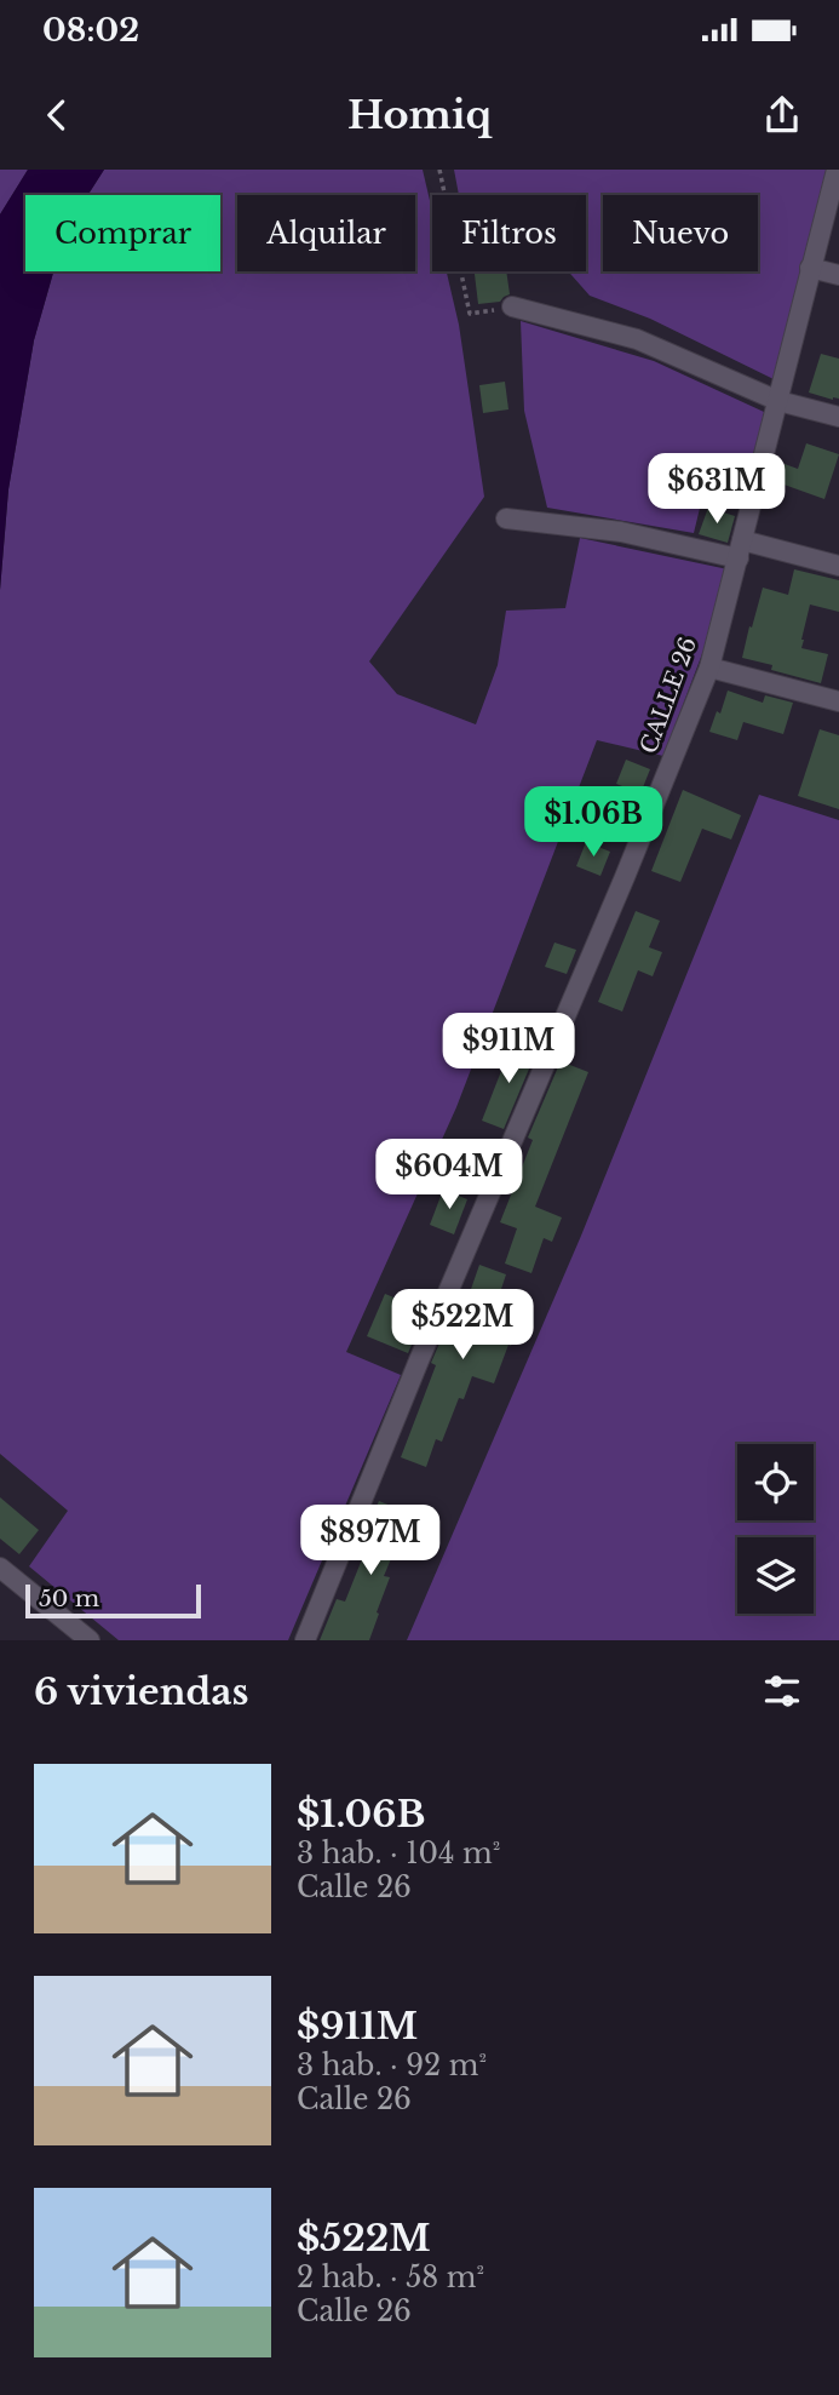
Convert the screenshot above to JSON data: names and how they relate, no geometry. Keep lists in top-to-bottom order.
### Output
{
  "streets": {
    "street": ["CALLE 26"]
  },
  "scale_bar": "50 m",
  "page": {
    "status": "08:02",
    "header": "Homiq",
    "chip": [
      "Comprar",
      "Alquilar",
      "Filtros",
      "Nuevo"
    ],
    "price": [
      "$631M",
      "$1.06B",
      "$911M",
      "$604M",
      "$522M",
      "$897M"
    ],
    "scale": "50 m",
    "heading": "6 viviendas",
    "list": [
      {
        "name": "$1.06B",
        "note": "3 hab. · 104 m² · Calle 26"
      },
      {
        "name": "$911M",
        "note": "3 hab. · 92 m² · Calle 26"
      },
      {
        "name": "$522M",
        "note": "2 hab. · 58 m² · Calle 26"
      }
    ]
  }
}
